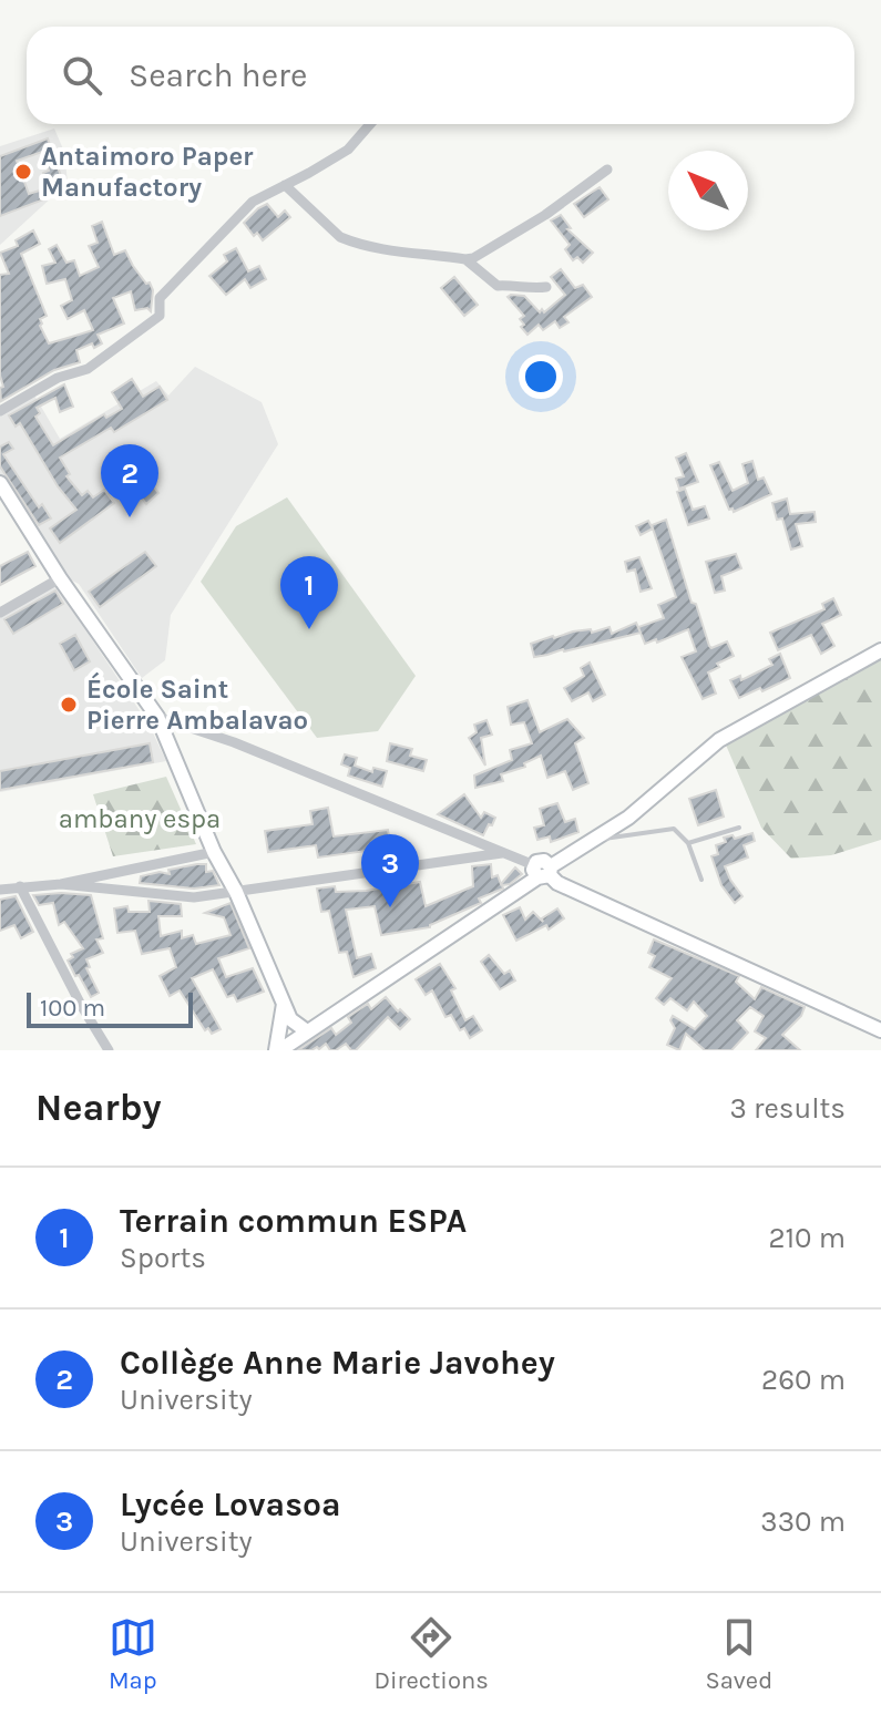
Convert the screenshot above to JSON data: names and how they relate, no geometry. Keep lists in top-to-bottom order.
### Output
{
  "parks": ["ambany espa"],
  "places": ["Antaimoro Paper Manufactory", "École Saint Pierre Ambalavao"],
  "scale_bar": "100 m",
  "north": "top left",
  "page": {
    "search": "Search here",
    "pins": ["2", "1", "3"],
    "scale": "100 m",
    "heading": ["Nearby", "3 results"],
    "list": [
      {
        "mark": "1",
        "name": "Terrain commun ESPA",
        "note": "Sports",
        "value": "210 m"
      },
      {
        "mark": "2",
        "name": "Collège Anne Marie Javohey",
        "note": "University",
        "value": "260 m"
      },
      {
        "mark": "3",
        "name": "Lycée Lovasoa",
        "note": "University",
        "value": "330 m"
      }
    ],
    "nav": ["Map", "Directions", "Saved"]
  }
}
